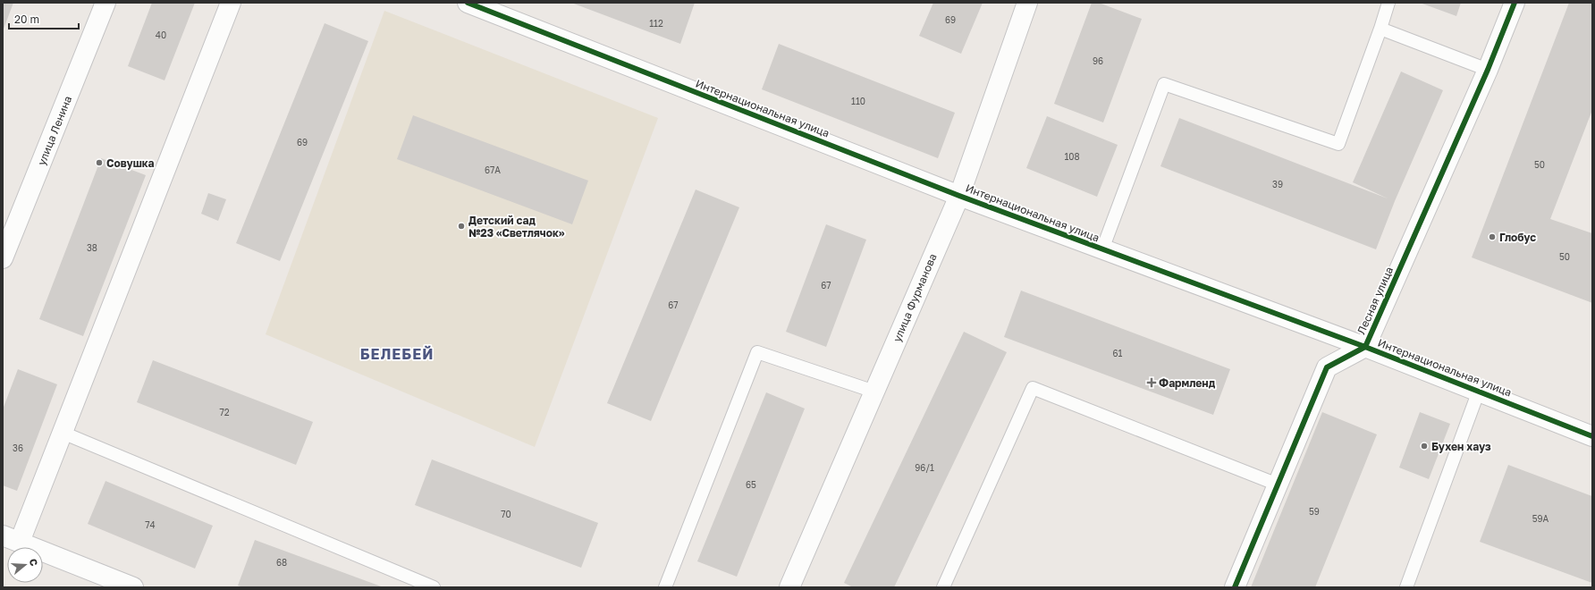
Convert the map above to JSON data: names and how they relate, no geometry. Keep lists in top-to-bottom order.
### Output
{
  "streets": {
    "street": [
      "Интернациональная улица",
      "улица Ленина",
      "улица Фурманова",
      "Лесная улица"
    ]
  },
  "crossings": [
    ["Интернациональная улица", "улица Фурманова"],
    ["Интернациональная улица", "Лесная улица"]
  ],
  "districts": ["БЕЛЕБЕЙ"],
  "places": {
    "other": [
      "Совушка",
      "Детский сад №23 «Светлячок»",
      "Глобус",
      "Бухен хауз"
    ],
    "health": ["Фармленд"]
  },
  "house_numbers": [
    "69",
    "112",
    "40",
    "96",
    "110",
    "69",
    "108",
    "50",
    "67А",
    "39",
    "38",
    "50",
    "67",
    "67",
    "61",
    "72",
    "36",
    "96/1",
    "65",
    "59",
    "70",
    "59А",
    "74",
    "68"
  ],
  "scale_bar": "20 m",
  "north": "right"
}
